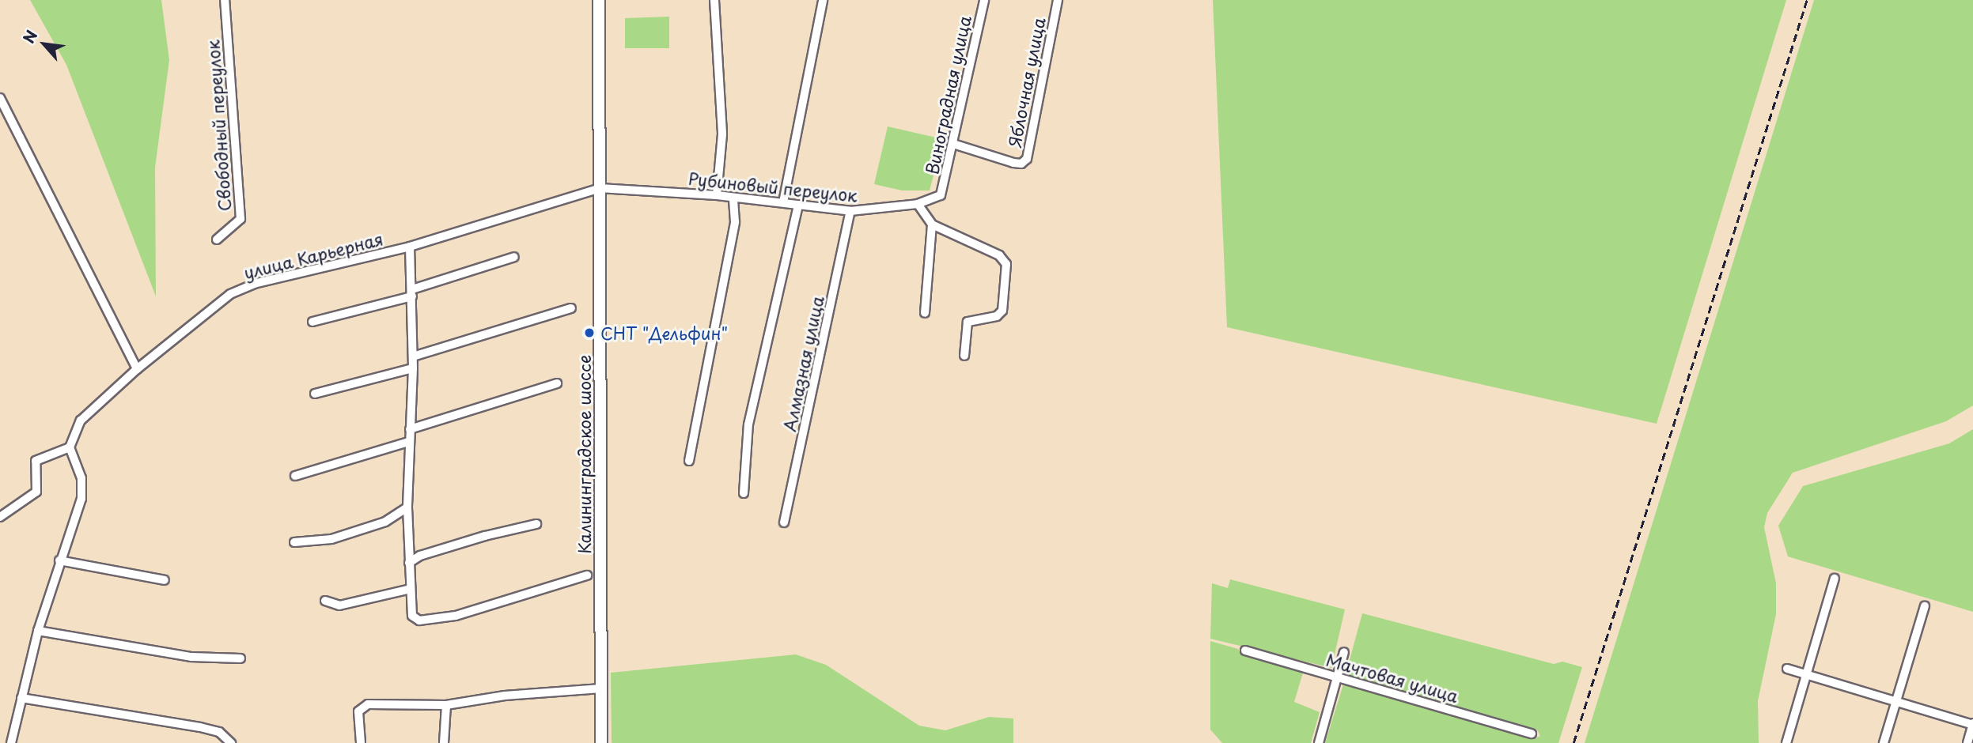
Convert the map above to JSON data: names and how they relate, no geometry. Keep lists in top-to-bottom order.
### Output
{
  "streets": {
    "main road": ["Калининградское шоссе"],
    "street": [
      "Яблочная улица",
      "Виноградная улица",
      "Свободный переулок",
      "Рубиновый переулок",
      "улица Карьерная",
      "Алмазная улица",
      "Мачтовая улица"
    ]
  },
  "crossings": [
    ["Яблочная улица", "Виноградная улица"],
    ["Виноградная улица", "Рубиновый переулок"],
    ["Рубиновый переулок", "улица Карьерная"],
    ["Рубиновый переулок", "Алмазная улица"],
    ["Рубиновый переулок", "Калининградское шоссе"],
    ["улица Карьерная", "Калининградское шоссе"]
  ],
  "places": ["СНТ \"Дельфин\""],
  "north": "top left"
}
